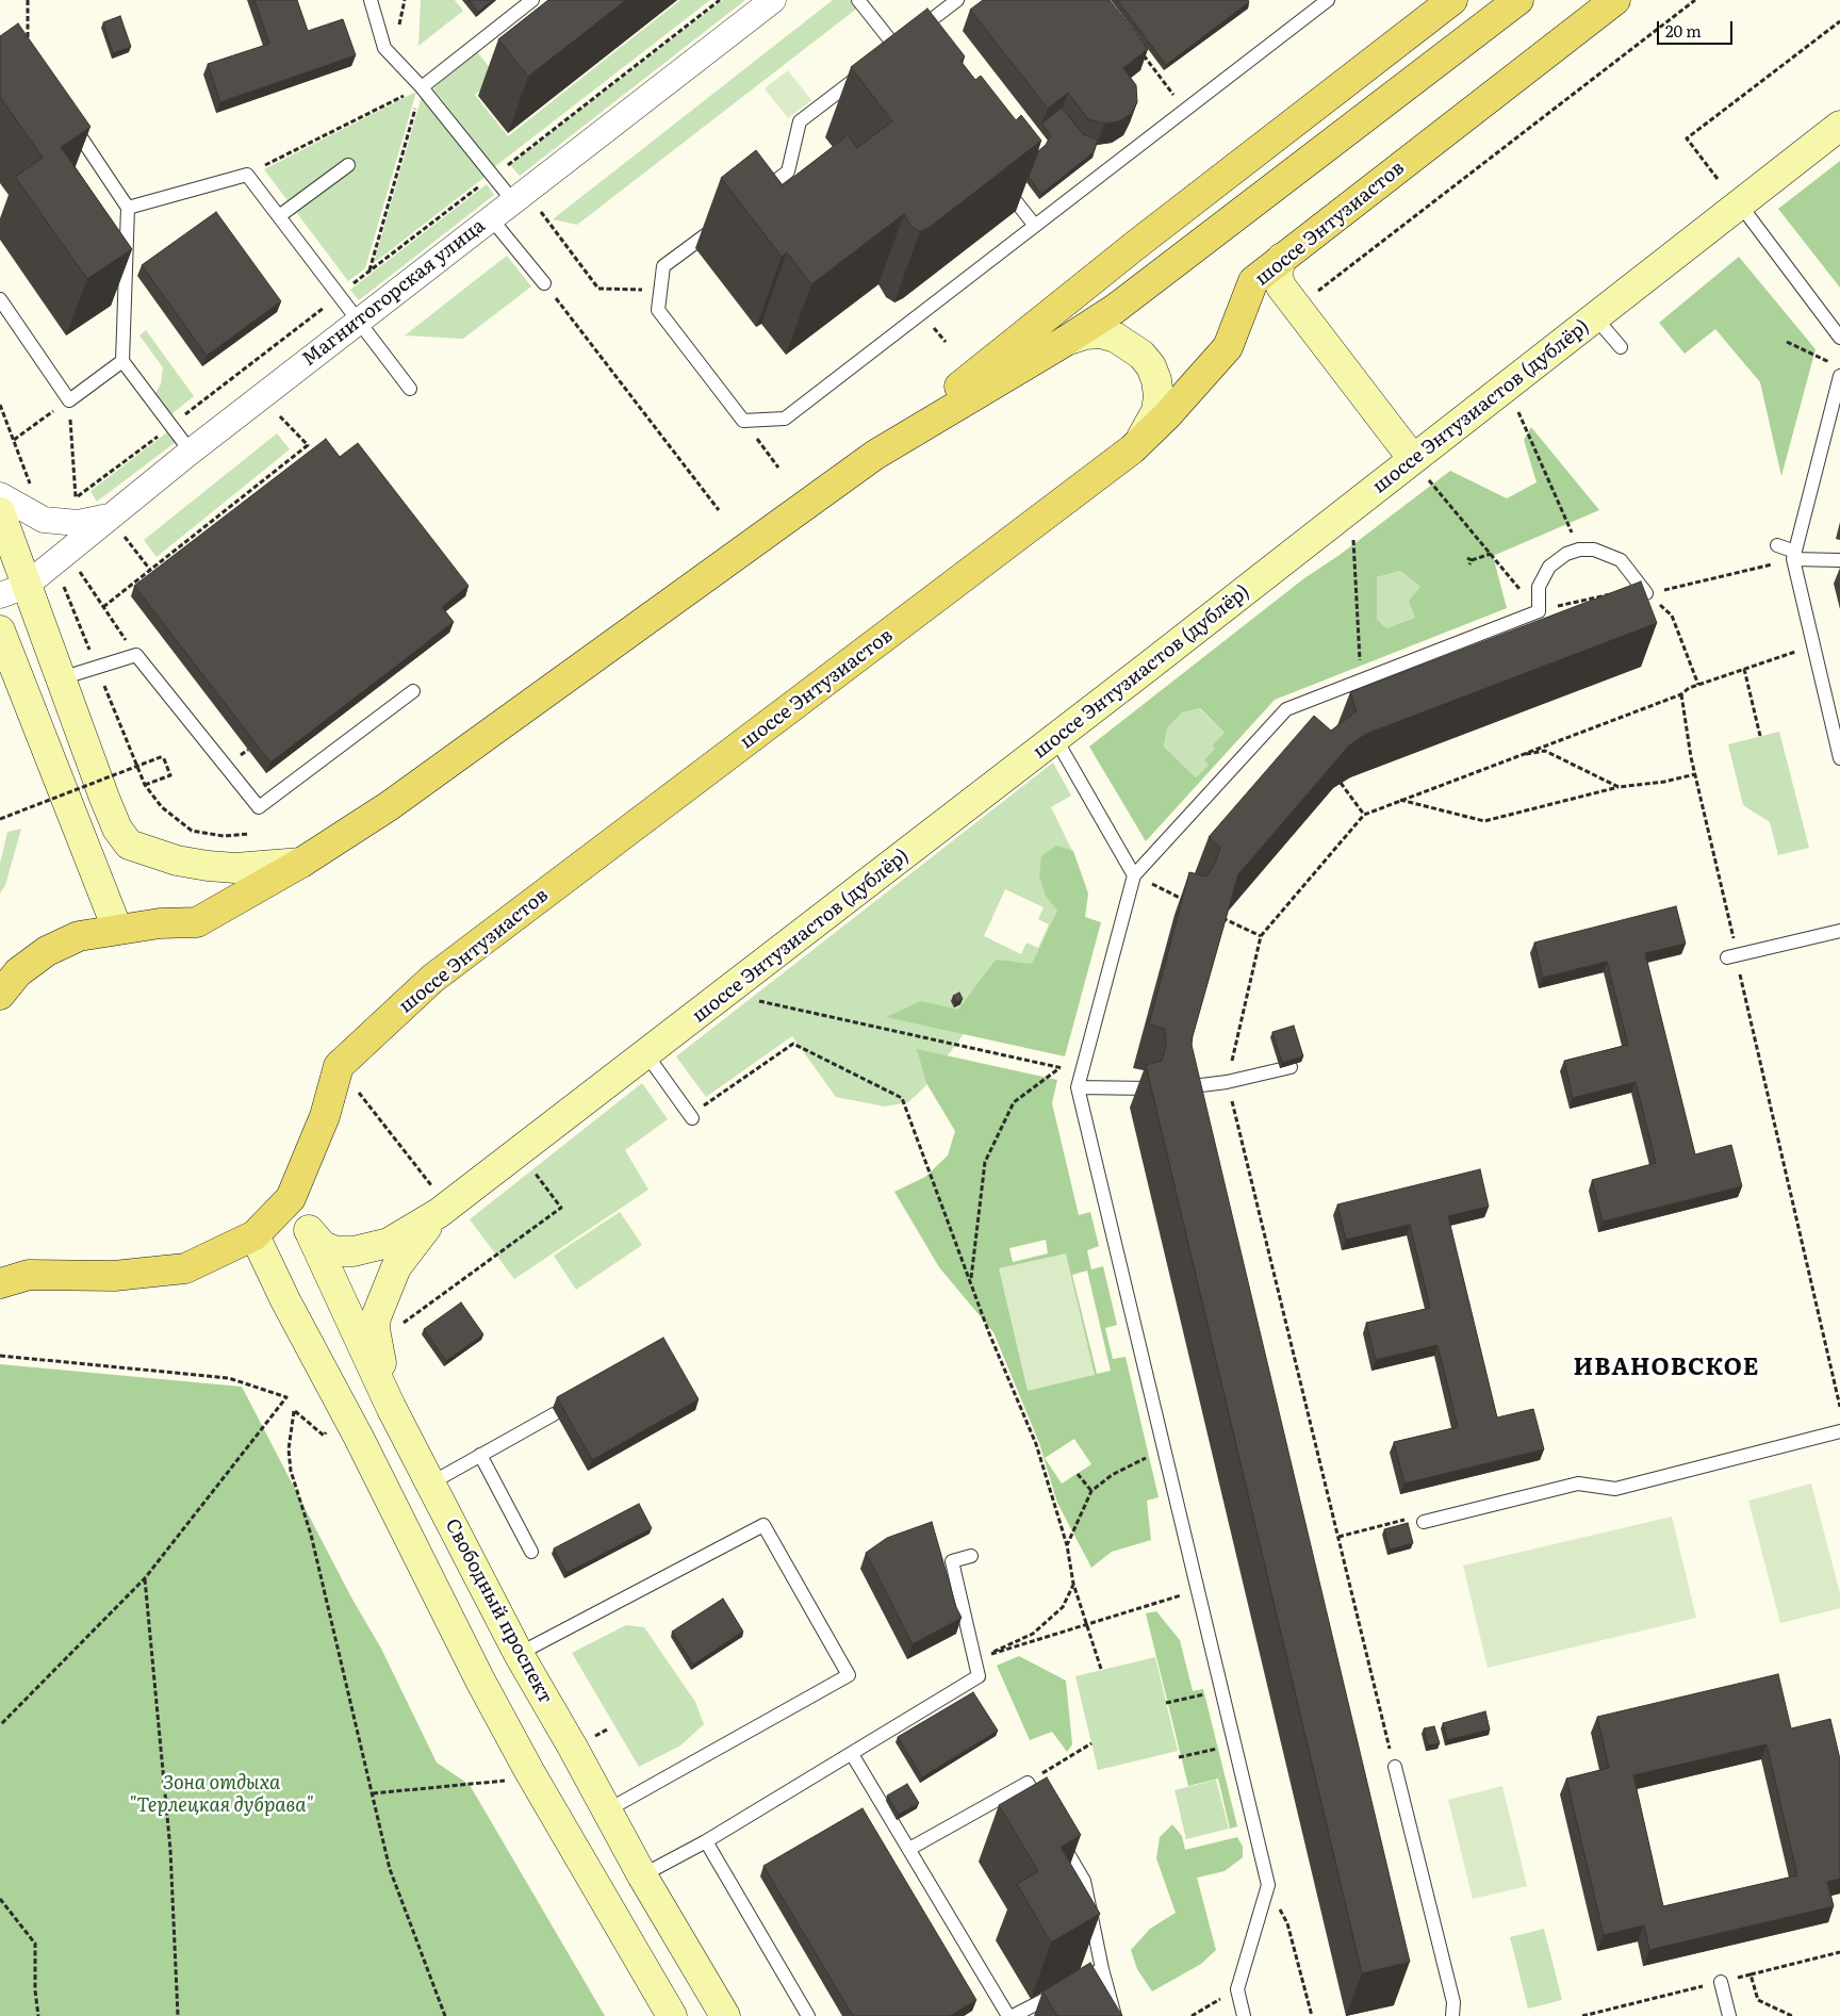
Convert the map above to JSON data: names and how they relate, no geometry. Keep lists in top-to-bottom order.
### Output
{
  "streets": {
    "main road": ["шоссе Энтузиастов", "шоссе Энтузиастов (дублёр)", "Свободный проспект"],
    "street": ["Магнитогорская улица"]
  },
  "crossings": [
    ["шоссе Энтузиастов", "Свободный проспект"],
    ["шоссе Энтузиастов (дублёр)", "Свободный проспект"]
  ],
  "districts": ["ИВАНОВСКОЕ"],
  "parks": ["Зона отдыха \"Терлецкая дубрава\""],
  "scale_bar": "20 m"
}
